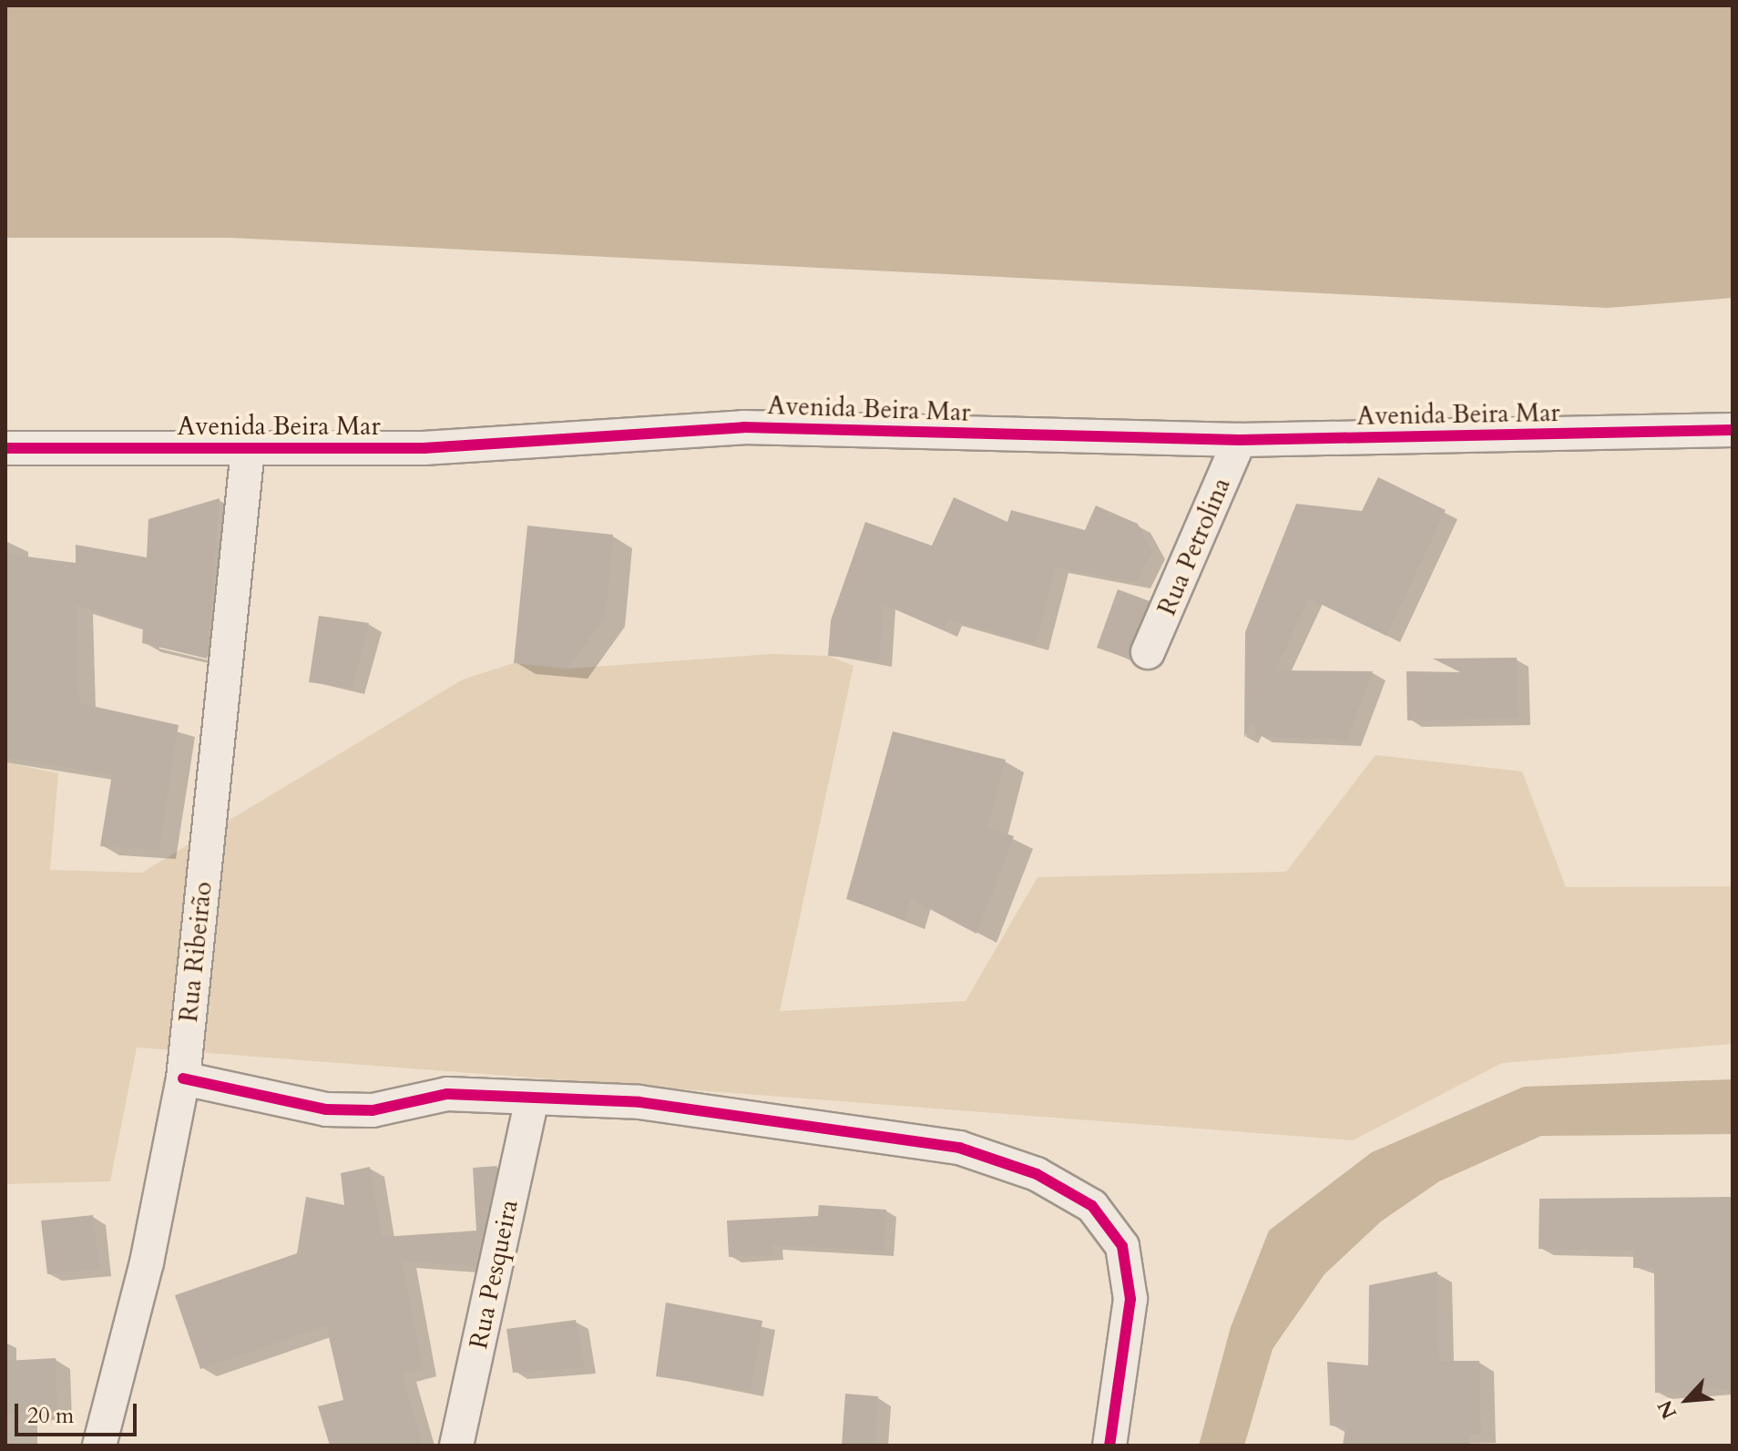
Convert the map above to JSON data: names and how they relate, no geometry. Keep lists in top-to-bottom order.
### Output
{
  "streets": {
    "street": [
      "Avenida Beira Mar",
      "Rua Petrolina",
      "Rua Ribeirão",
      "Rua Pesqueira"
    ]
  },
  "crossings": [
    ["Avenida Beira Mar", "Rua Petrolina"],
    ["Avenida Beira Mar", "Rua Ribeirão"]
  ],
  "scale_bar": "20 m",
  "north": "bottom left"
}
